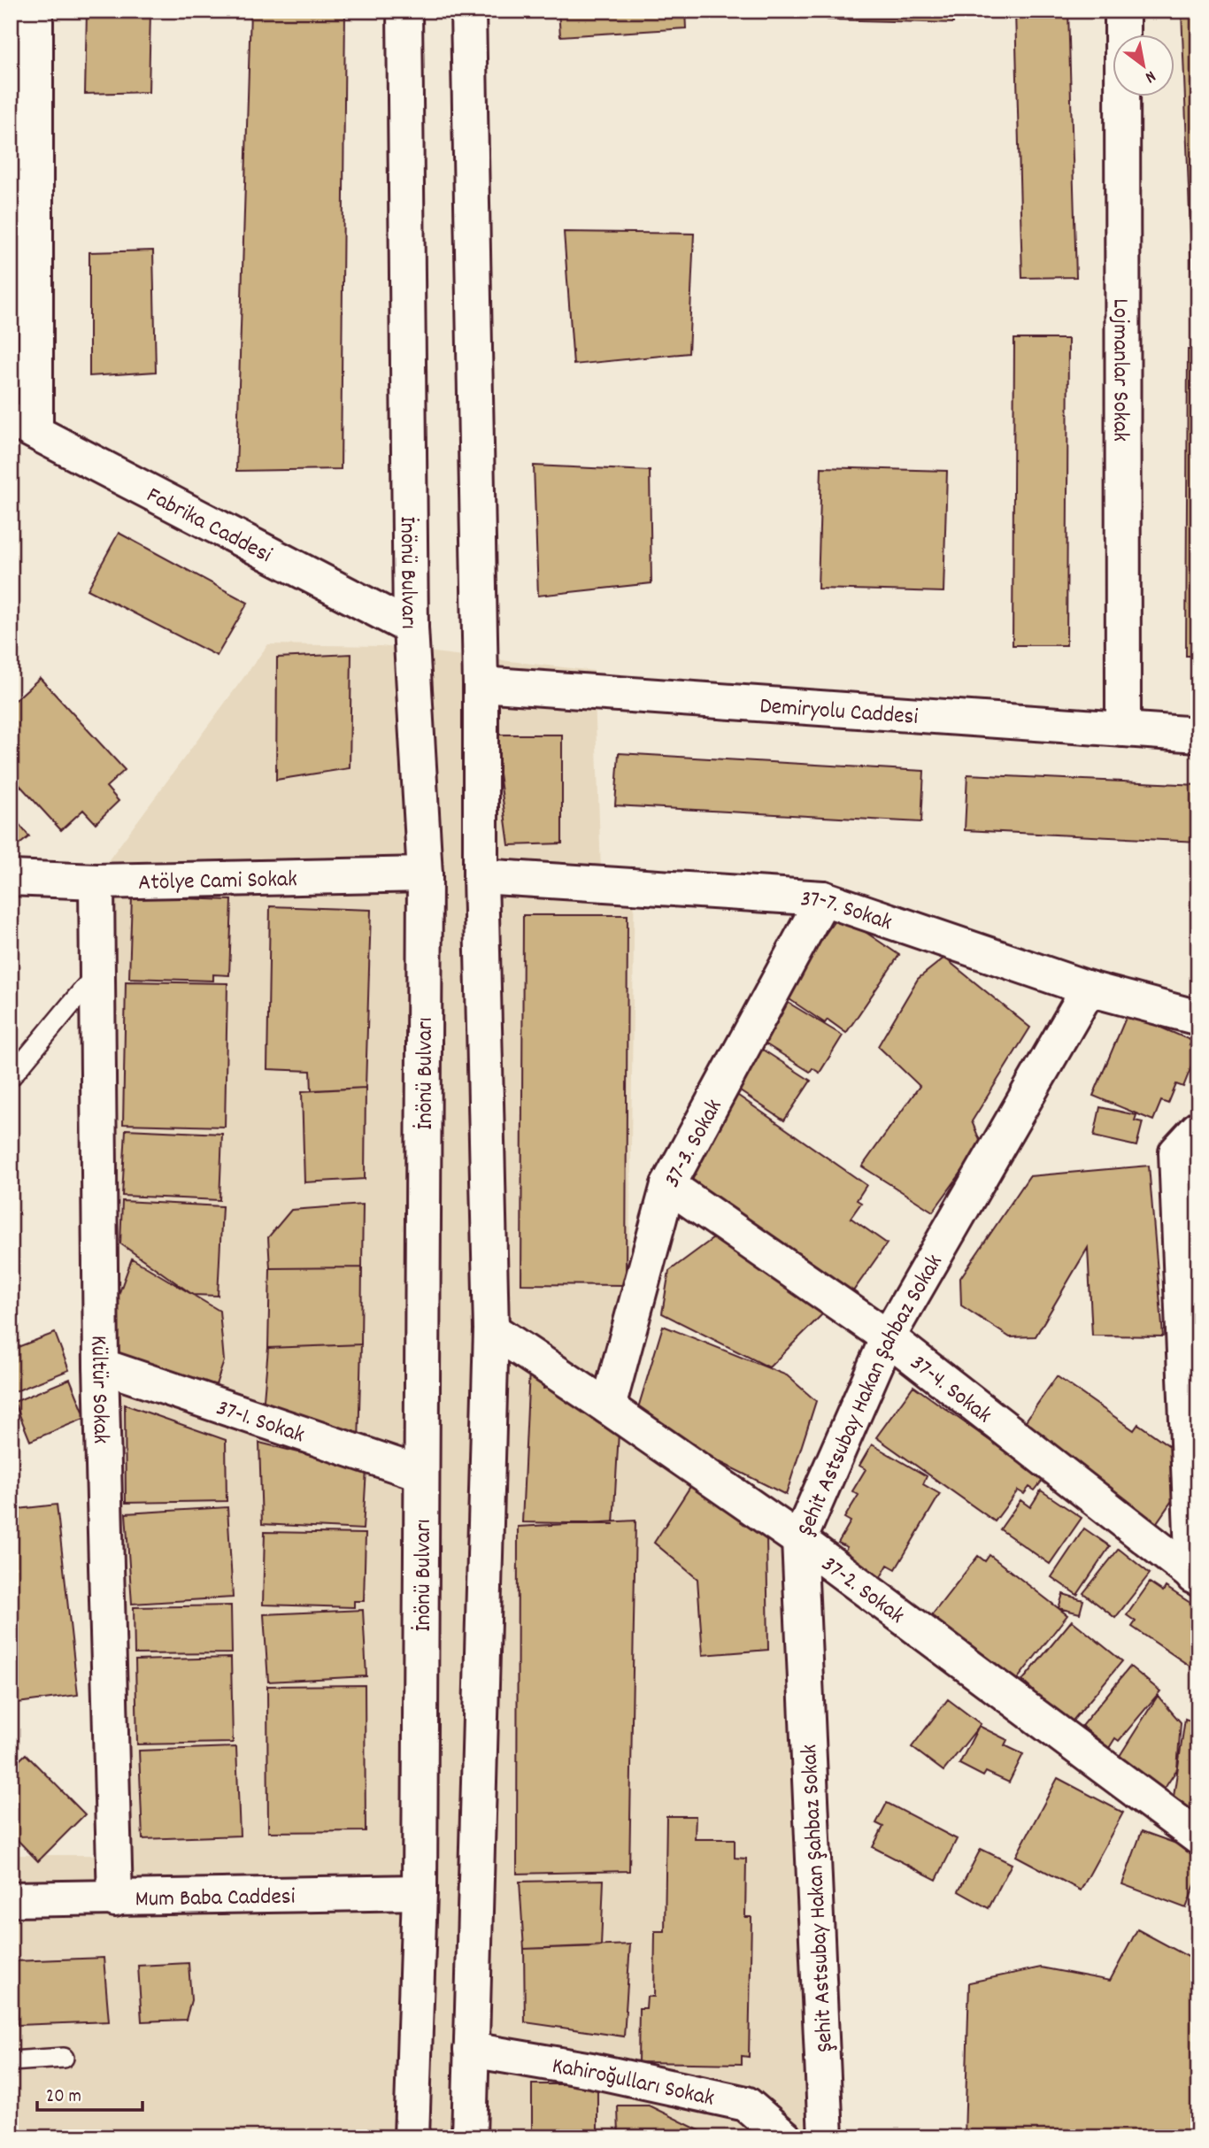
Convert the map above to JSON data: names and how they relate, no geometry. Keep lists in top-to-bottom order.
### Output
{
  "streets": {
    "street": [
      "Lojmanlar Sokak",
      "Fabrika Caddesi",
      "İnönü Bulvarı",
      "Demiryolu Caddesi",
      "Atölye Cami Sokak",
      "37-7. Sokak",
      "37-3. Sokak",
      "37-4. Sokak",
      "Kültür Sokak",
      "Şehit Astsubay Hakan Şahbaz Sokak",
      "37-1. Sokak",
      "37-2. Sokak",
      "Mum Baba Caddesi",
      "Kahiroğulları Sokak"
    ]
  },
  "crossings": [
    ["Lojmanlar Sokak", "Demiryolu Caddesi"],
    ["Fabrika Caddesi", "İnönü Bulvarı"],
    ["İnönü Bulvarı", "Atölye Cami Sokak"],
    ["İnönü Bulvarı", "37-1. Sokak"],
    ["İnönü Bulvarı", "Mum Baba Caddesi"],
    ["Atölye Cami Sokak", "Kültür Sokak"],
    ["37-7. Sokak", "37-3. Sokak"],
    ["37-7. Sokak", "Şehit Astsubay Hakan Şahbaz Sokak"],
    ["37-3. Sokak", "37-4. Sokak"],
    ["37-3. Sokak", "37-2. Sokak"],
    ["37-4. Sokak", "Şehit Astsubay Hakan Şahbaz Sokak"],
    ["Kültür Sokak", "37-1. Sokak"],
    ["Kültür Sokak", "Mum Baba Caddesi"],
    ["Şehit Astsubay Hakan Şahbaz Sokak", "37-2. Sokak"]
  ],
  "scale_bar": "20 m",
  "north": "bottom right"
}
